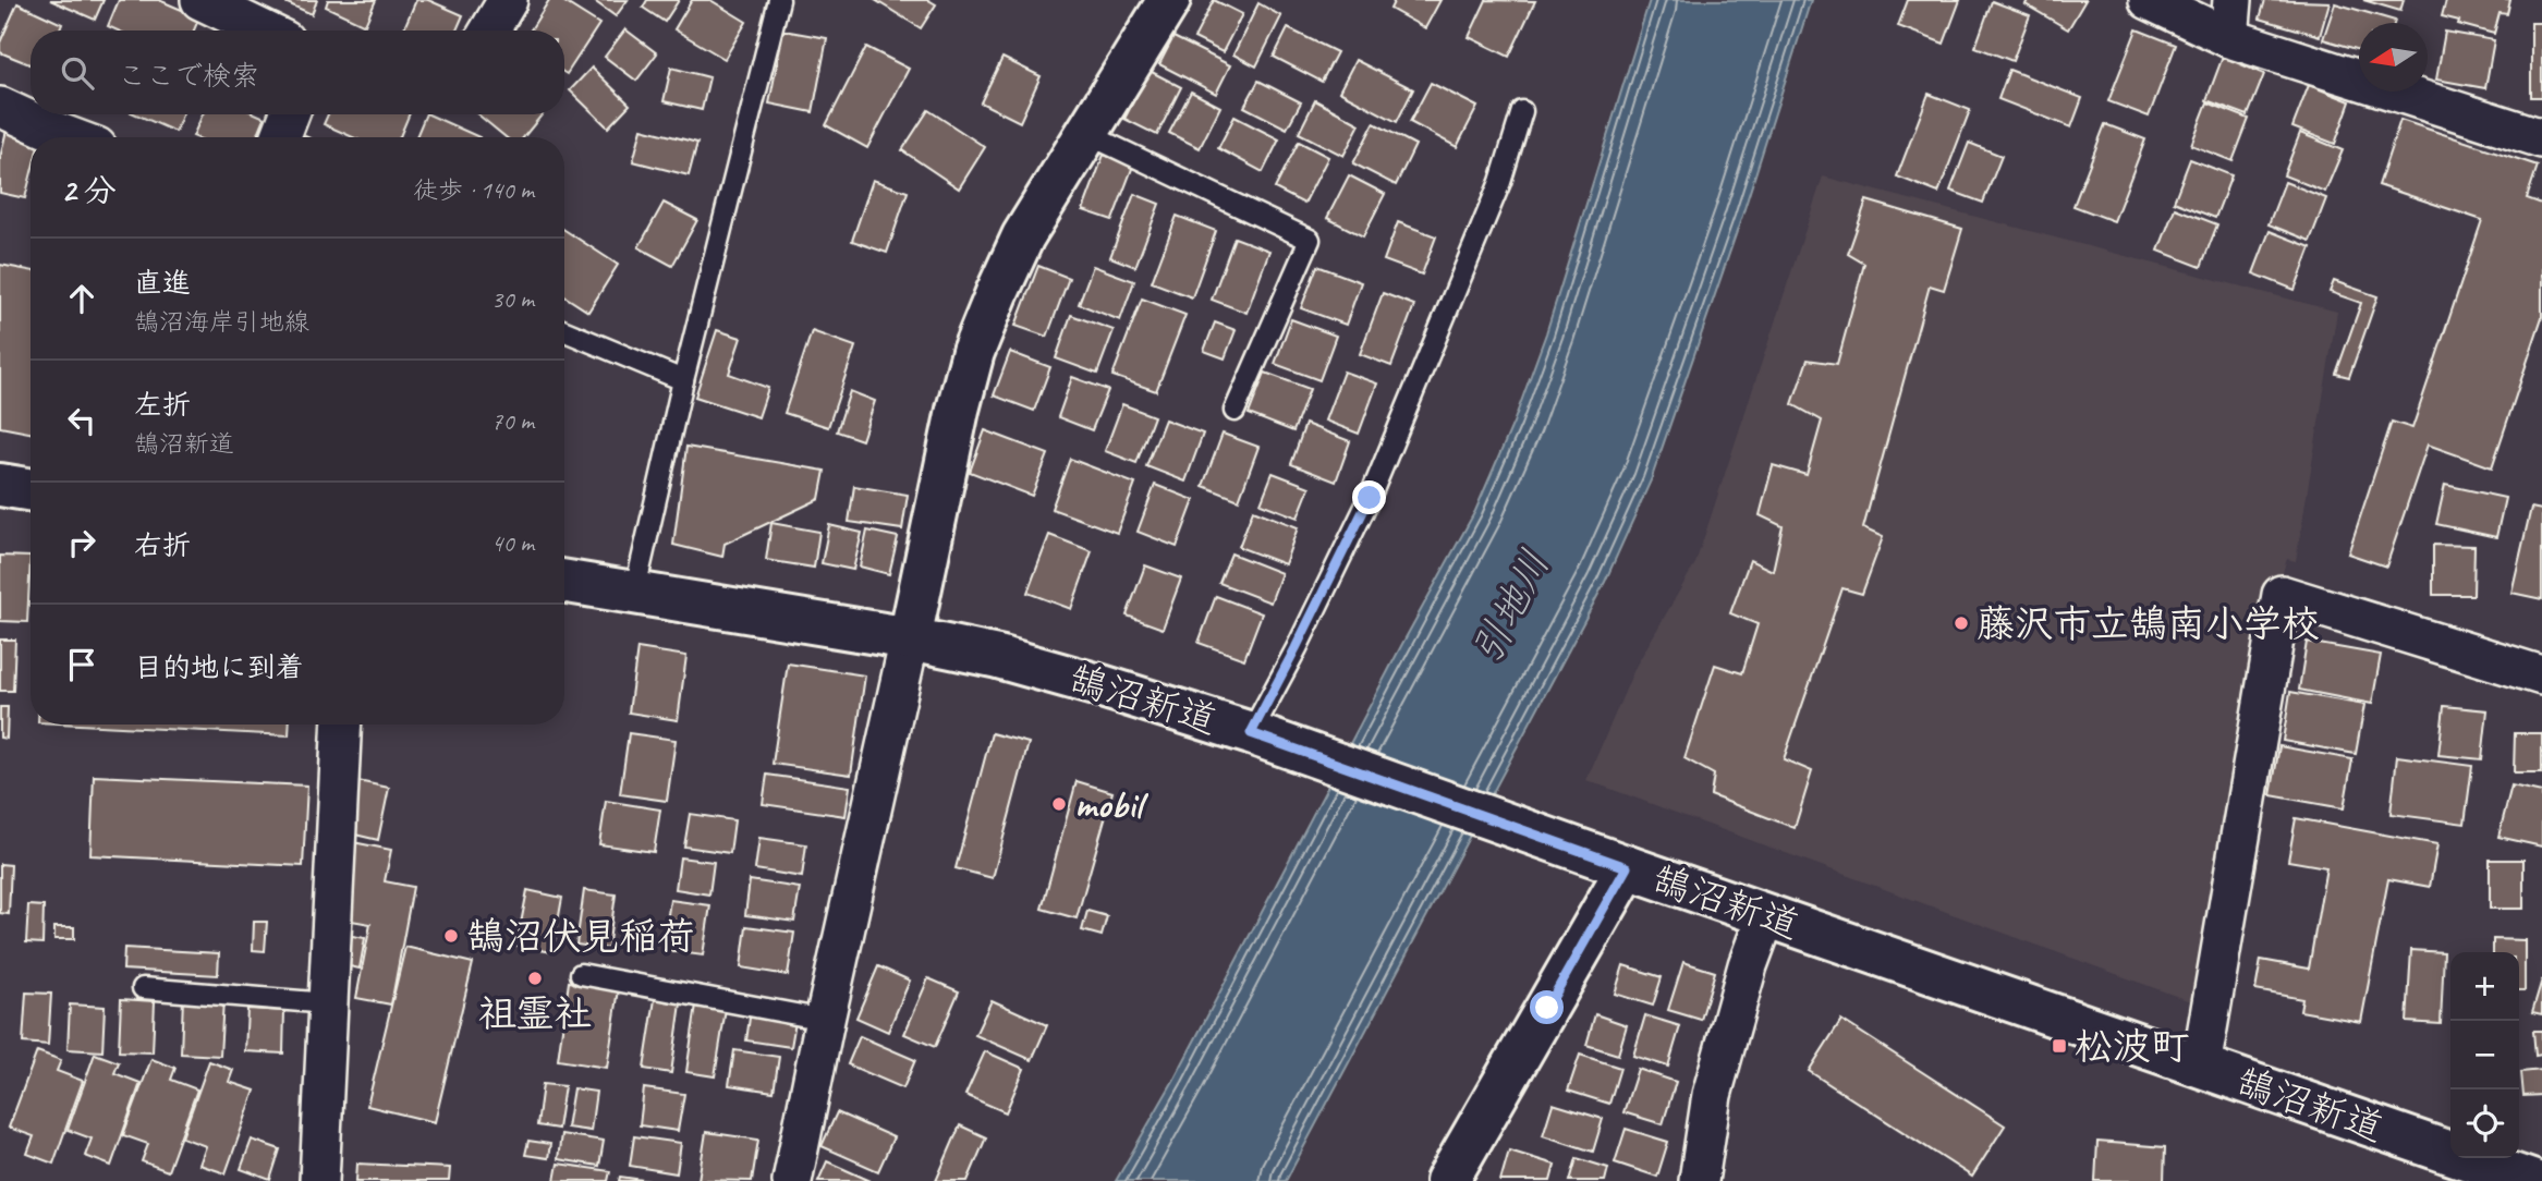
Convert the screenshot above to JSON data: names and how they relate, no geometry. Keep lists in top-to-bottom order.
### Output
{
  "streets": {
    "street": ["鵠沼新道"]
  },
  "water": ["引地川"],
  "places": {
    "other": [
      "藤沢市立鵠南小学校",
      "mobil",
      "鵠沼伏見稲荷",
      "祖霊社"
    ],
    "transit": ["松波町"]
  },
  "north": "left",
  "page": {
    "search": "ここで検索",
    "heading": ["2 分", "徒歩 · 140 m"],
    "list": [
      ["直進", "鵠沼海岸引地線", "30 m"],
      ["左折", "鵠沼新道", "70 m"],
      ["右折", "40 m"],
      "目的地に到着"
    ],
    "map_buttons": ["+", "−"]
  }
}
